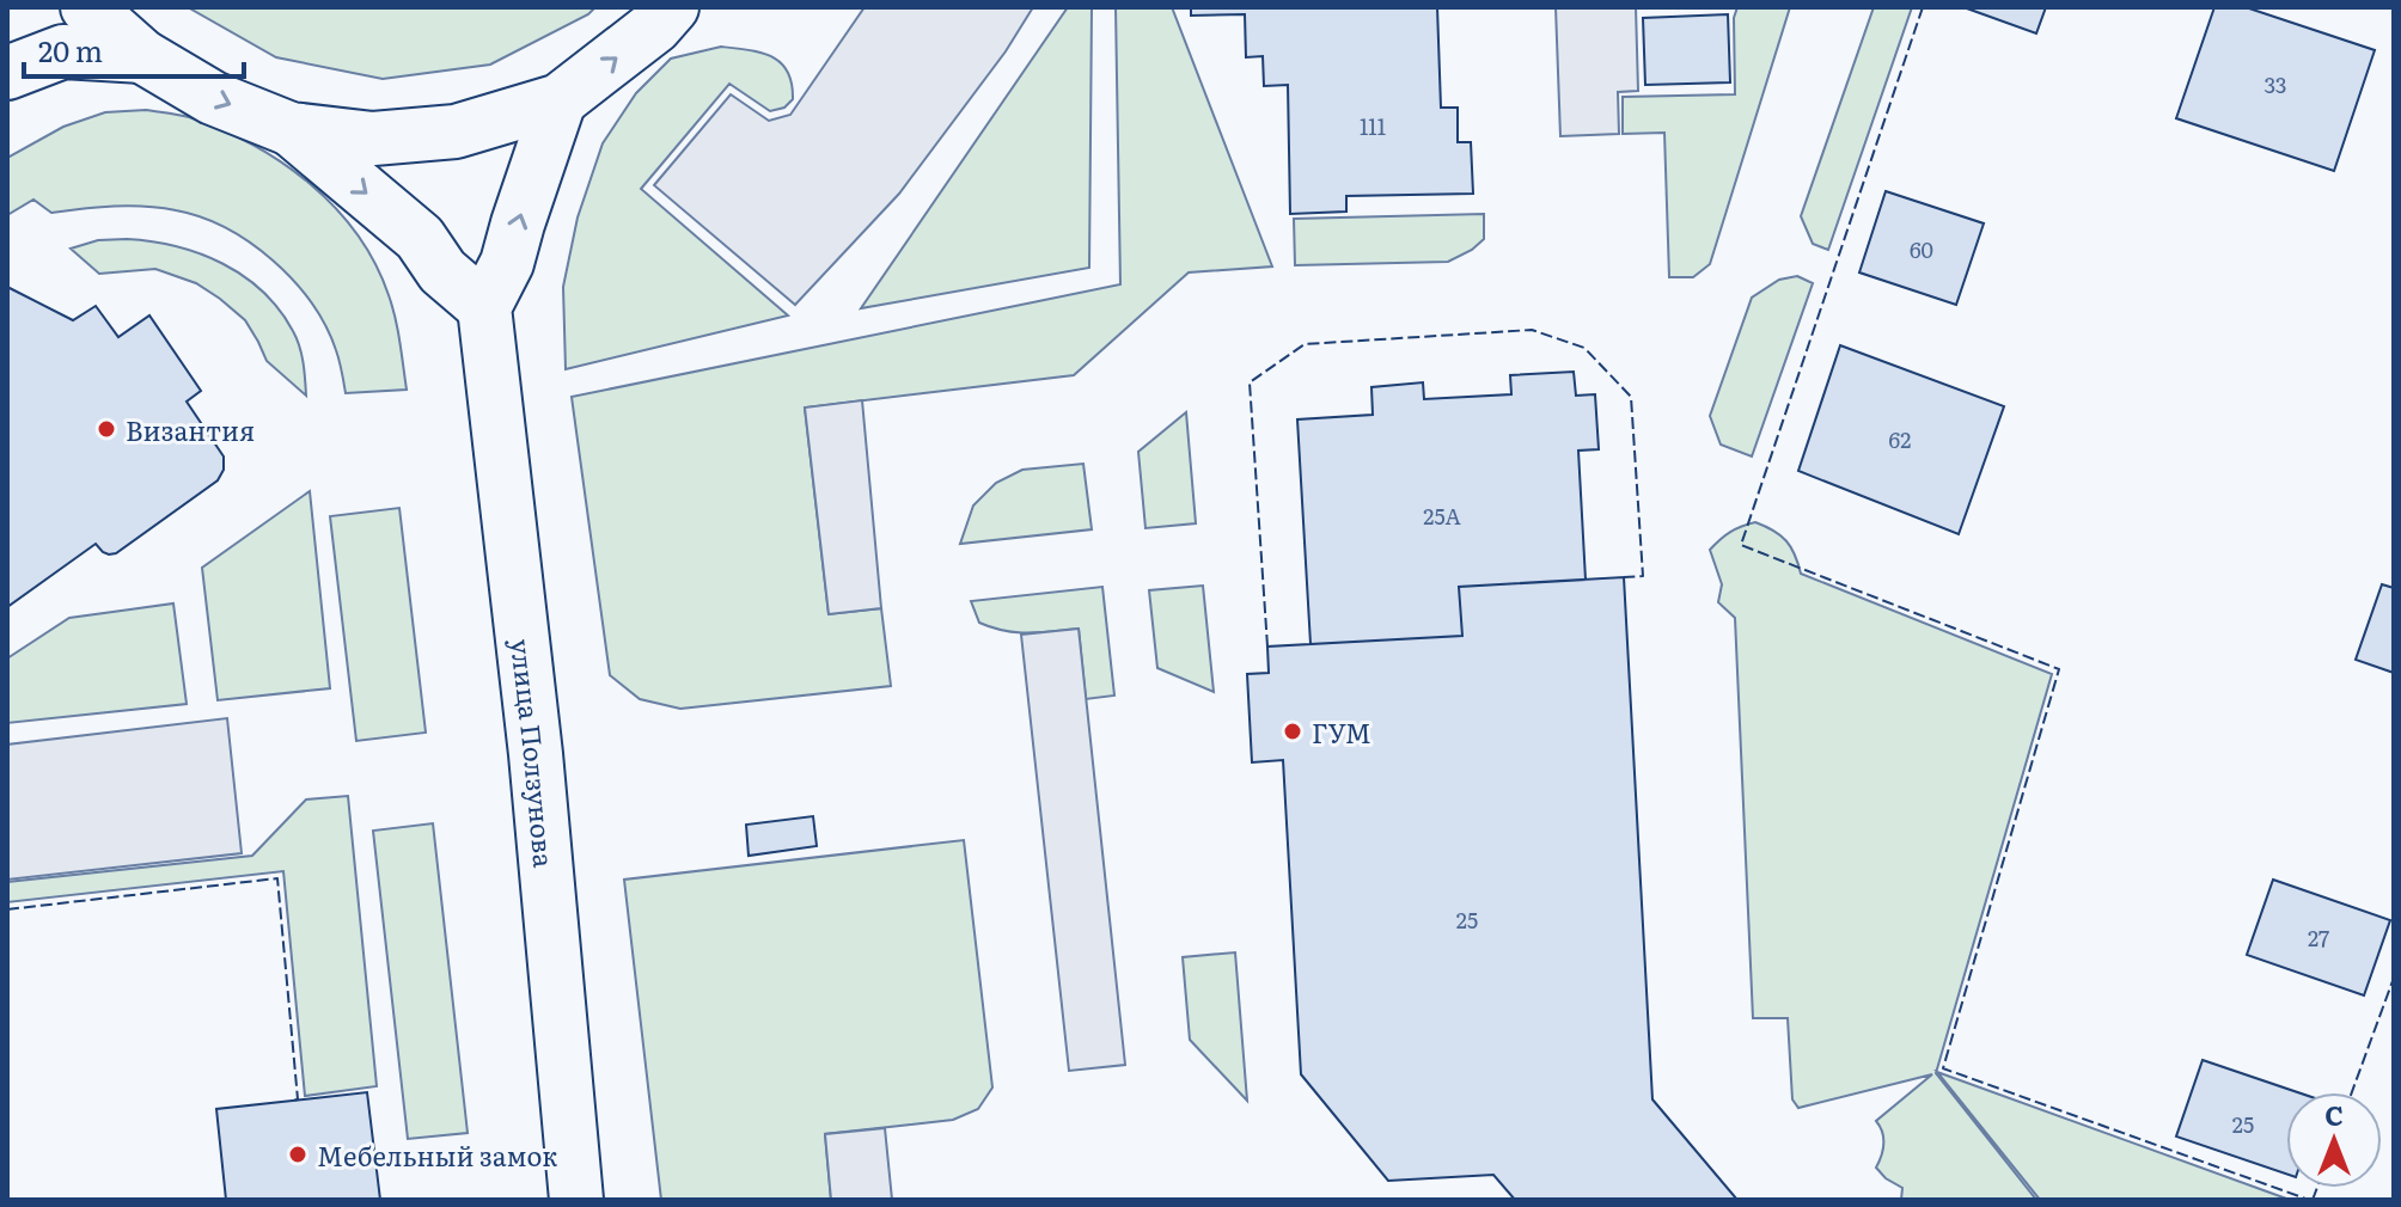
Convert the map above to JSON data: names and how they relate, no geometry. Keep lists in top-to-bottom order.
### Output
{
  "streets": {
    "main road": ["улица Ползунова"]
  },
  "places": ["Византия", "ГУМ", "Мебельный замок"],
  "house_numbers": [
    "33",
    "111",
    "60",
    "62",
    "25А",
    "25",
    "27",
    "25"
  ],
  "scale_bar": "20 m",
  "north": "top"
}
